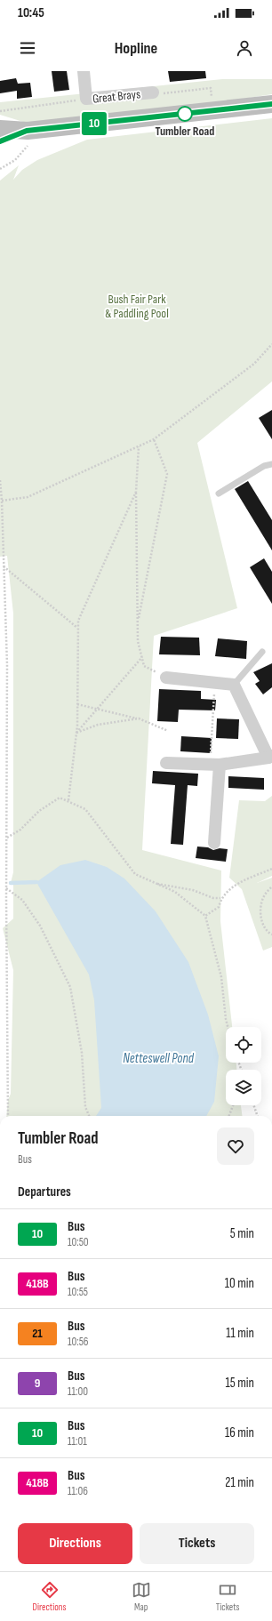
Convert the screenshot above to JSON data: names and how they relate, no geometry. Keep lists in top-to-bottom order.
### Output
{
  "streets": {
    "street": ["Great Brays"]
  },
  "water": ["Netteswell Pond"],
  "parks": ["Bush Fair Park & Paddling Pool"],
  "places": ["Tumbler Road"],
  "lines": ["bus line 10"],
  "page": {
    "status": "10:45",
    "header": "Hopline",
    "on_map": "10",
    "heading": [
      ["Tumbler Road", "Bus"],
      "Departures"
    ],
    "list": [
      {
        "mark": "10",
        "name": "Bus",
        "note": "10:50",
        "value": "5 min"
      },
      {
        "mark": "418B",
        "name": "Bus",
        "note": "10:55",
        "value": "10 min"
      },
      {
        "mark": "21",
        "name": "Bus",
        "note": "10:56",
        "value": "11 min"
      },
      {
        "mark": "9",
        "name": "Bus",
        "note": "11:00",
        "value": "15 min"
      },
      {
        "mark": "10",
        "name": "Bus",
        "note": "11:01",
        "value": "16 min"
      },
      {
        "mark": "418B",
        "name": "Bus",
        "note": "11:06",
        "value": "21 min"
      }
    ],
    "buttons": ["Directions", "Tickets"],
    "tabs": ["Directions", "Map", "Tickets"]
  }
}
